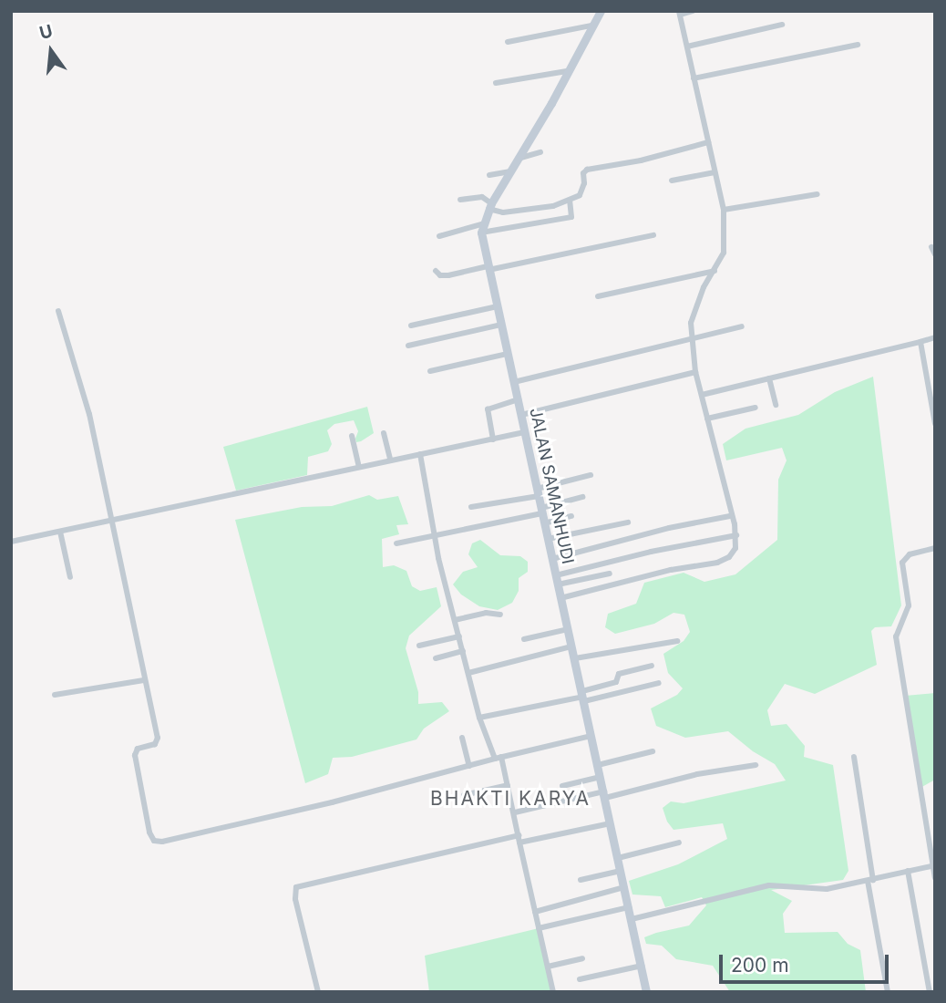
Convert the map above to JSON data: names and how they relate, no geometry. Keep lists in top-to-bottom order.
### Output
{
  "streets": {
    "street": ["JALAN SAMANHUDI"]
  },
  "districts": ["BHAKTI KARYA"],
  "scale_bar": "200 m",
  "north": "top"
}
